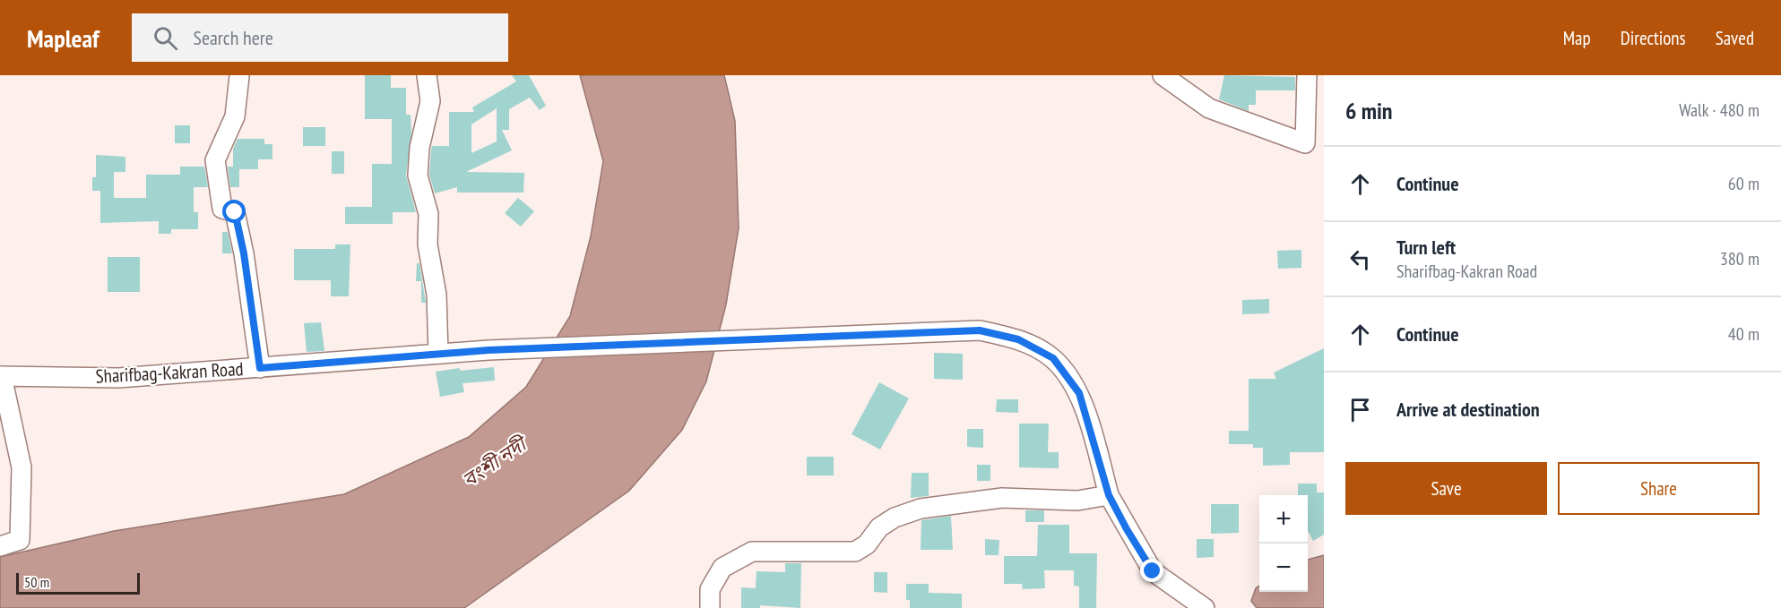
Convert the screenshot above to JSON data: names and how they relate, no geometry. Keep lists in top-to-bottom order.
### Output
{
  "streets": {
    "street": ["Sharifbag-Kakran Road"]
  },
  "water": ["বংশী নদী"],
  "scale_bar": "50 m",
  "page": {
    "header": "Mapleaf",
    "search": "Search here",
    "nav": ["Map", "Directions", "Saved"],
    "heading": ["6 min", "Walk · 480 m"],
    "list": [
      ["Continue", "60 m"],
      ["Turn left", "Sharifbag-Kakran Road", "380 m"],
      ["Continue", "40 m"],
      "Arrive at destination"
    ],
    "buttons": ["Save", "Share"],
    "map_buttons": ["+", "−"],
    "scale": "50 m"
  }
}
